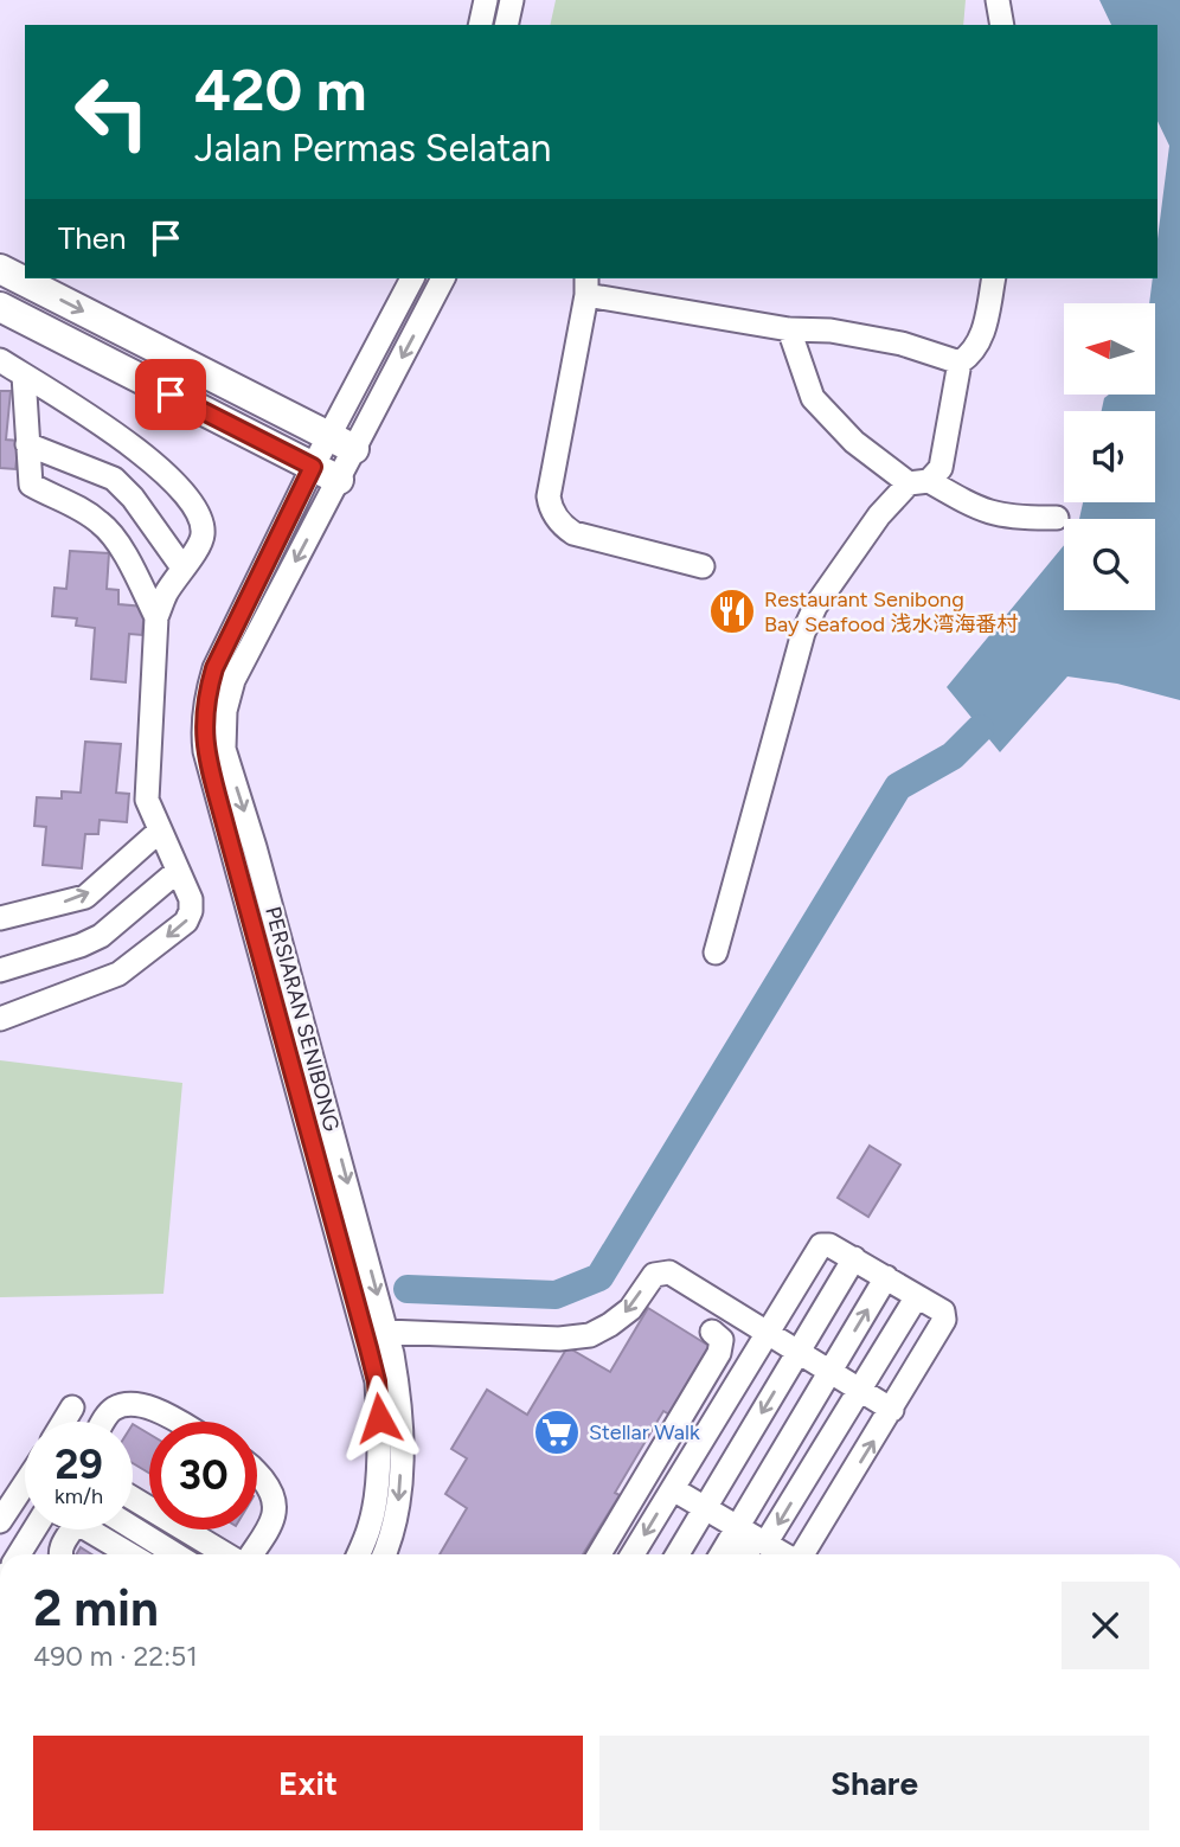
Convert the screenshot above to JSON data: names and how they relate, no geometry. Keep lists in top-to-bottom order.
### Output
{
  "streets": {
    "street": ["PERSIARAN SENIBONG"]
  },
  "places": {
    "restaurant": ["Restaurant Senibong Bay Seafood 浅水湾海番村"],
    "supermarket": ["Stellar Walk"]
  },
  "north": "left",
  "page": {
    "turn": ["420 m", "Jalan Permas Selatan"],
    "then": "Then",
    "speed": "29 km/h",
    "limit": "30",
    "heading": ["2 min", "490 m · 22:51"],
    "buttons": ["Exit", "Share"]
  }
}
